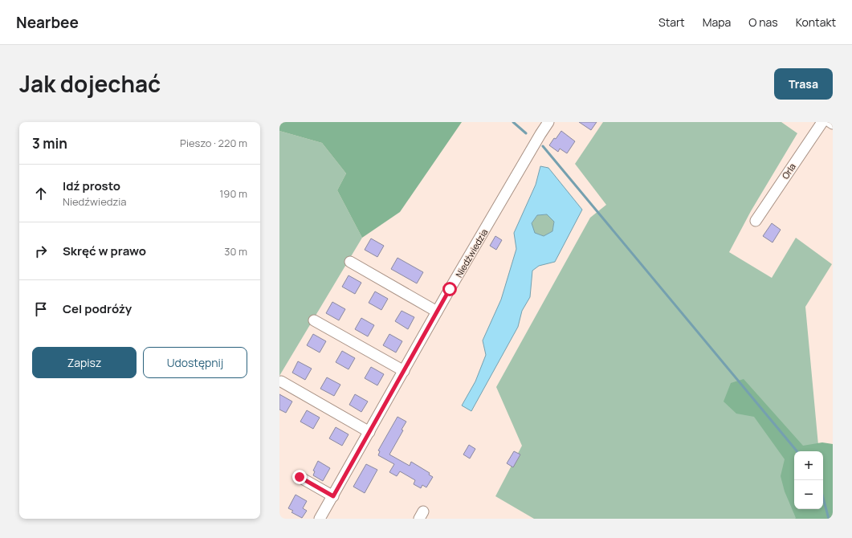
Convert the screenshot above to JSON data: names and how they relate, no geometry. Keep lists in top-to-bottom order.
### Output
{
  "streets": {
    "street": ["Orla", "Niedźwiedzia"]
  },
  "page": {
    "header": "Nearbee",
    "nav": [
      "Start",
      "Mapa",
      "O nas",
      "Kontakt"
    ],
    "title": "Jak dojechać",
    "buttons": [
      "Trasa",
      ["Zapisz", "Udostępnij"]
    ],
    "heading": ["3 min", "Pieszo · 220 m"],
    "list": [
      ["Idź prosto", "Niedźwiedzia", "190 m"],
      ["Skręć w prawo", "30 m"],
      "Cel podróży"
    ],
    "map_buttons": ["+", "−"]
  }
}
